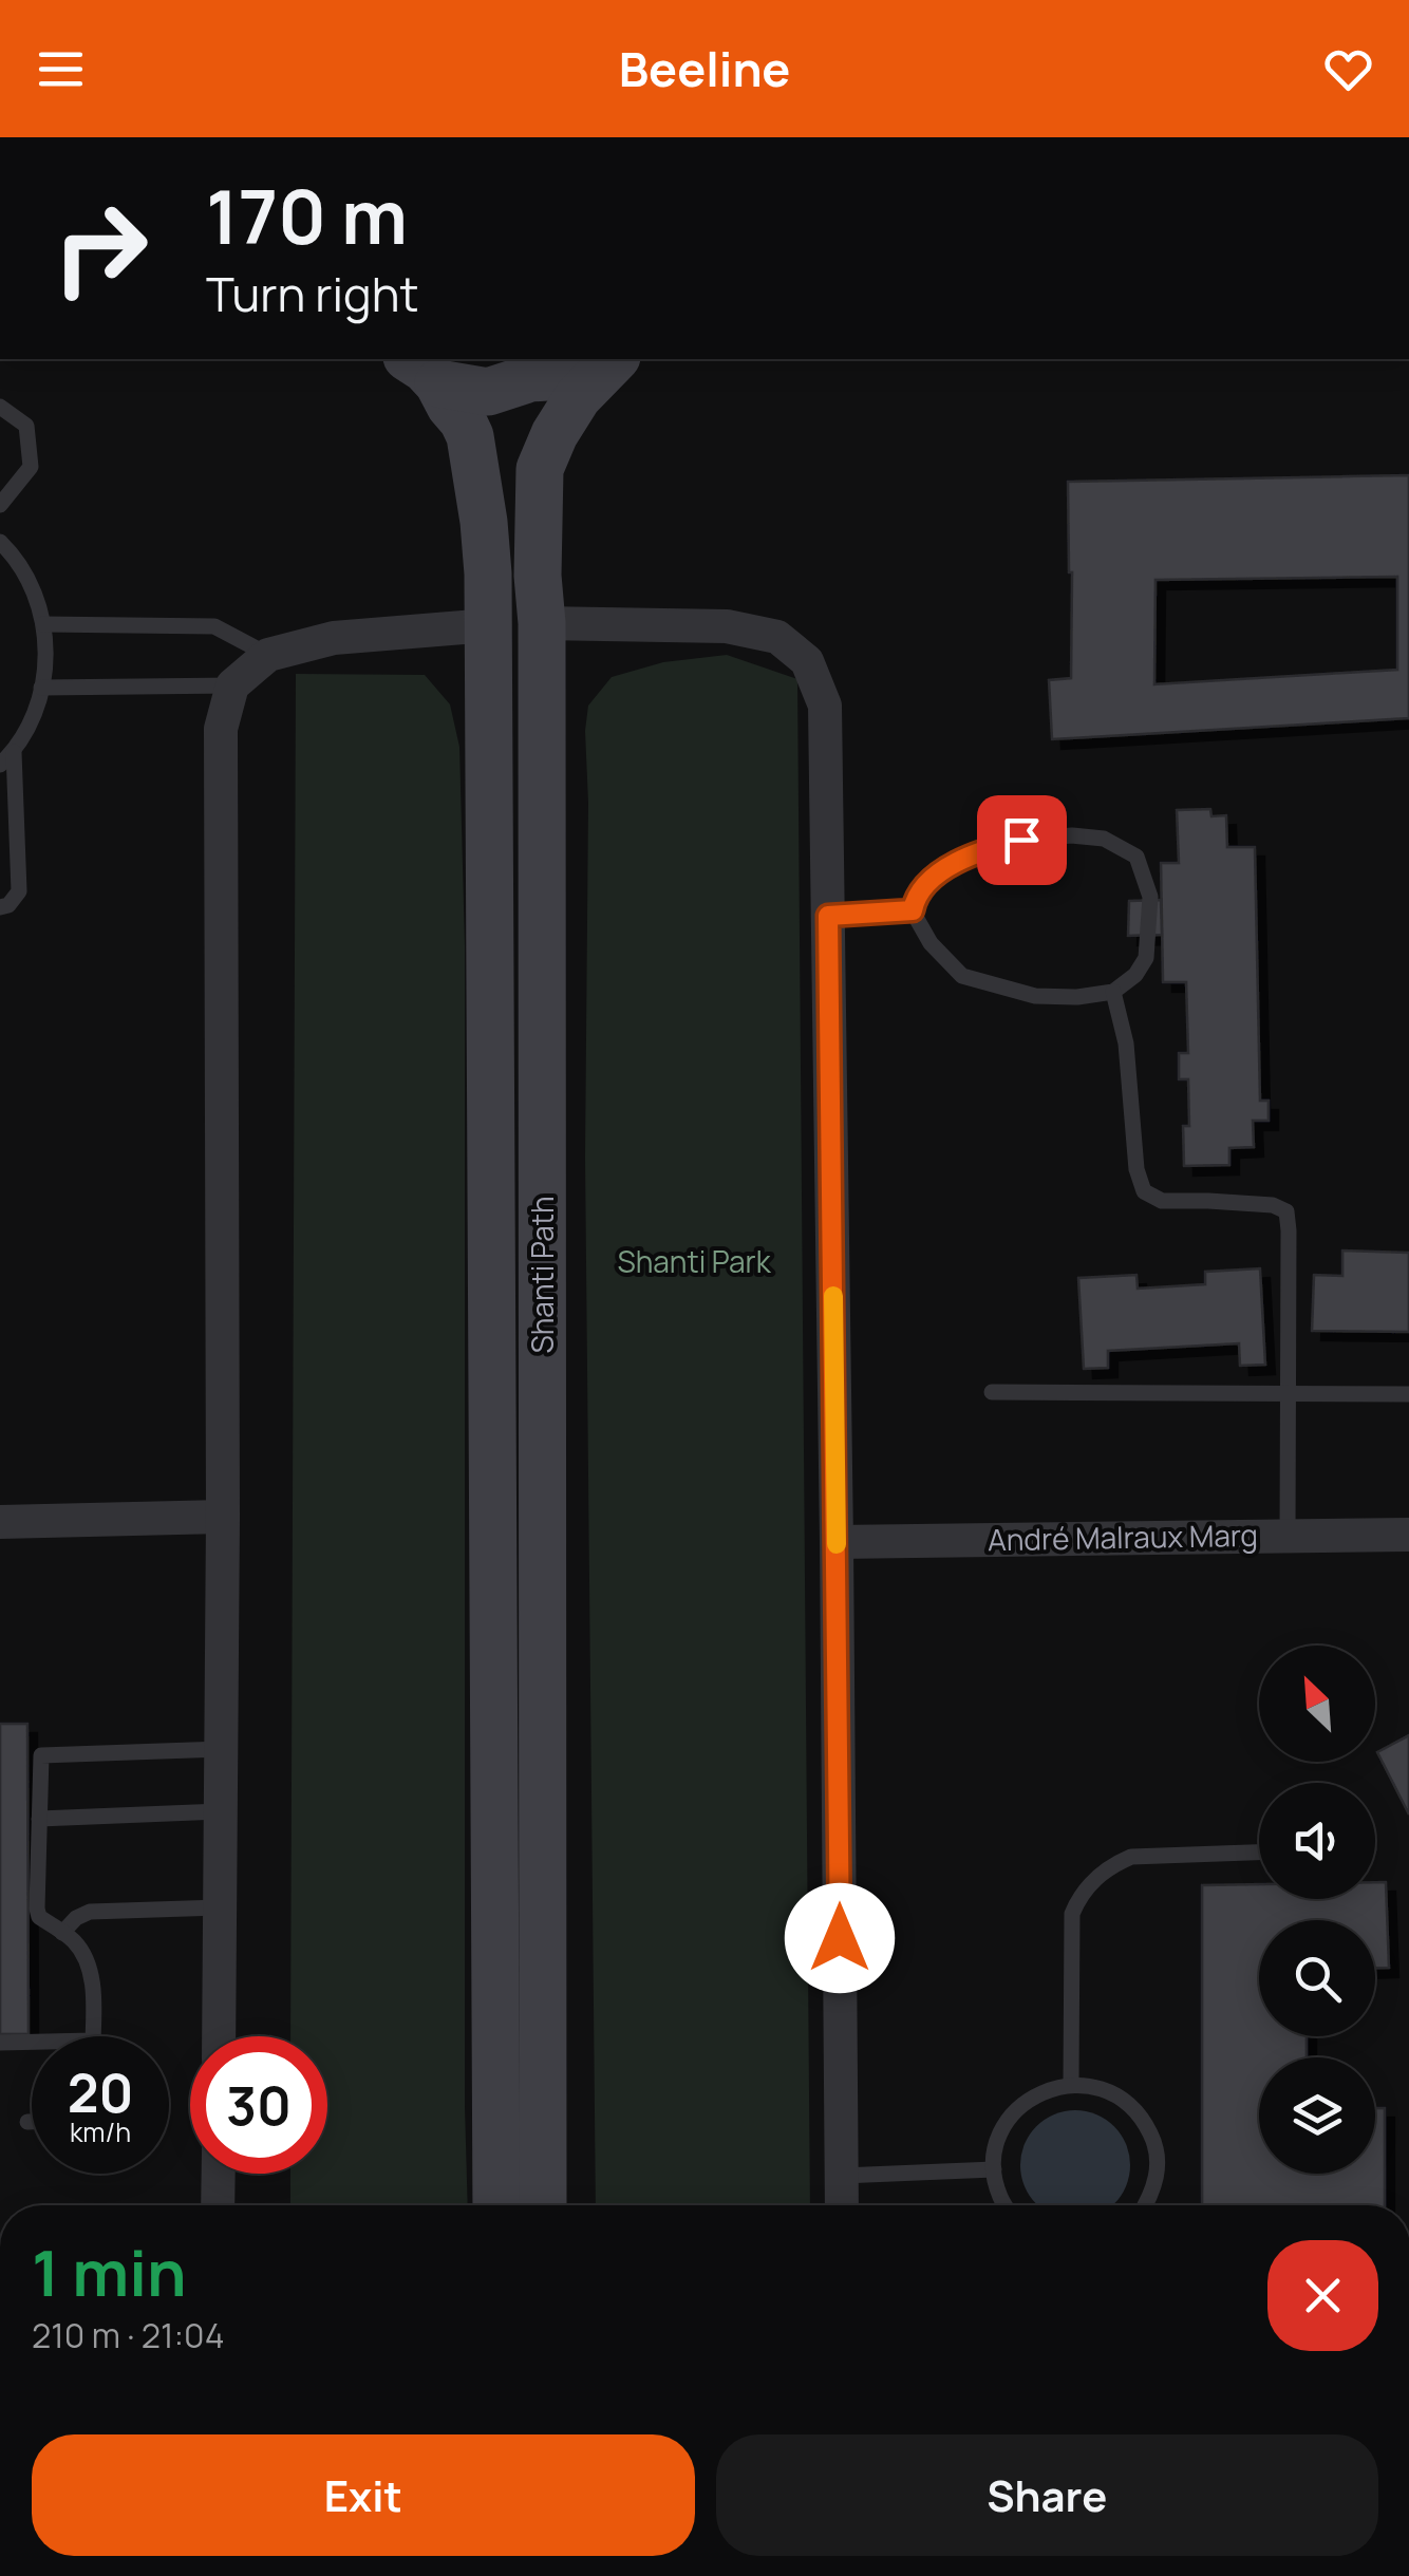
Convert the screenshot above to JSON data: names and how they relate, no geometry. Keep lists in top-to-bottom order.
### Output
{
  "streets": {
    "main road": ["Shanti Path"],
    "street": ["André Malraux Marg"]
  },
  "parks": ["Shanti Park"],
  "north": "top left",
  "page": {
    "header": "Beeline",
    "turn": ["170 m", "Turn right"],
    "speed": "20 km/h",
    "limit": "30",
    "heading": ["1 min", "210 m · 21:04"],
    "buttons": ["Exit", "Share"]
  }
}
